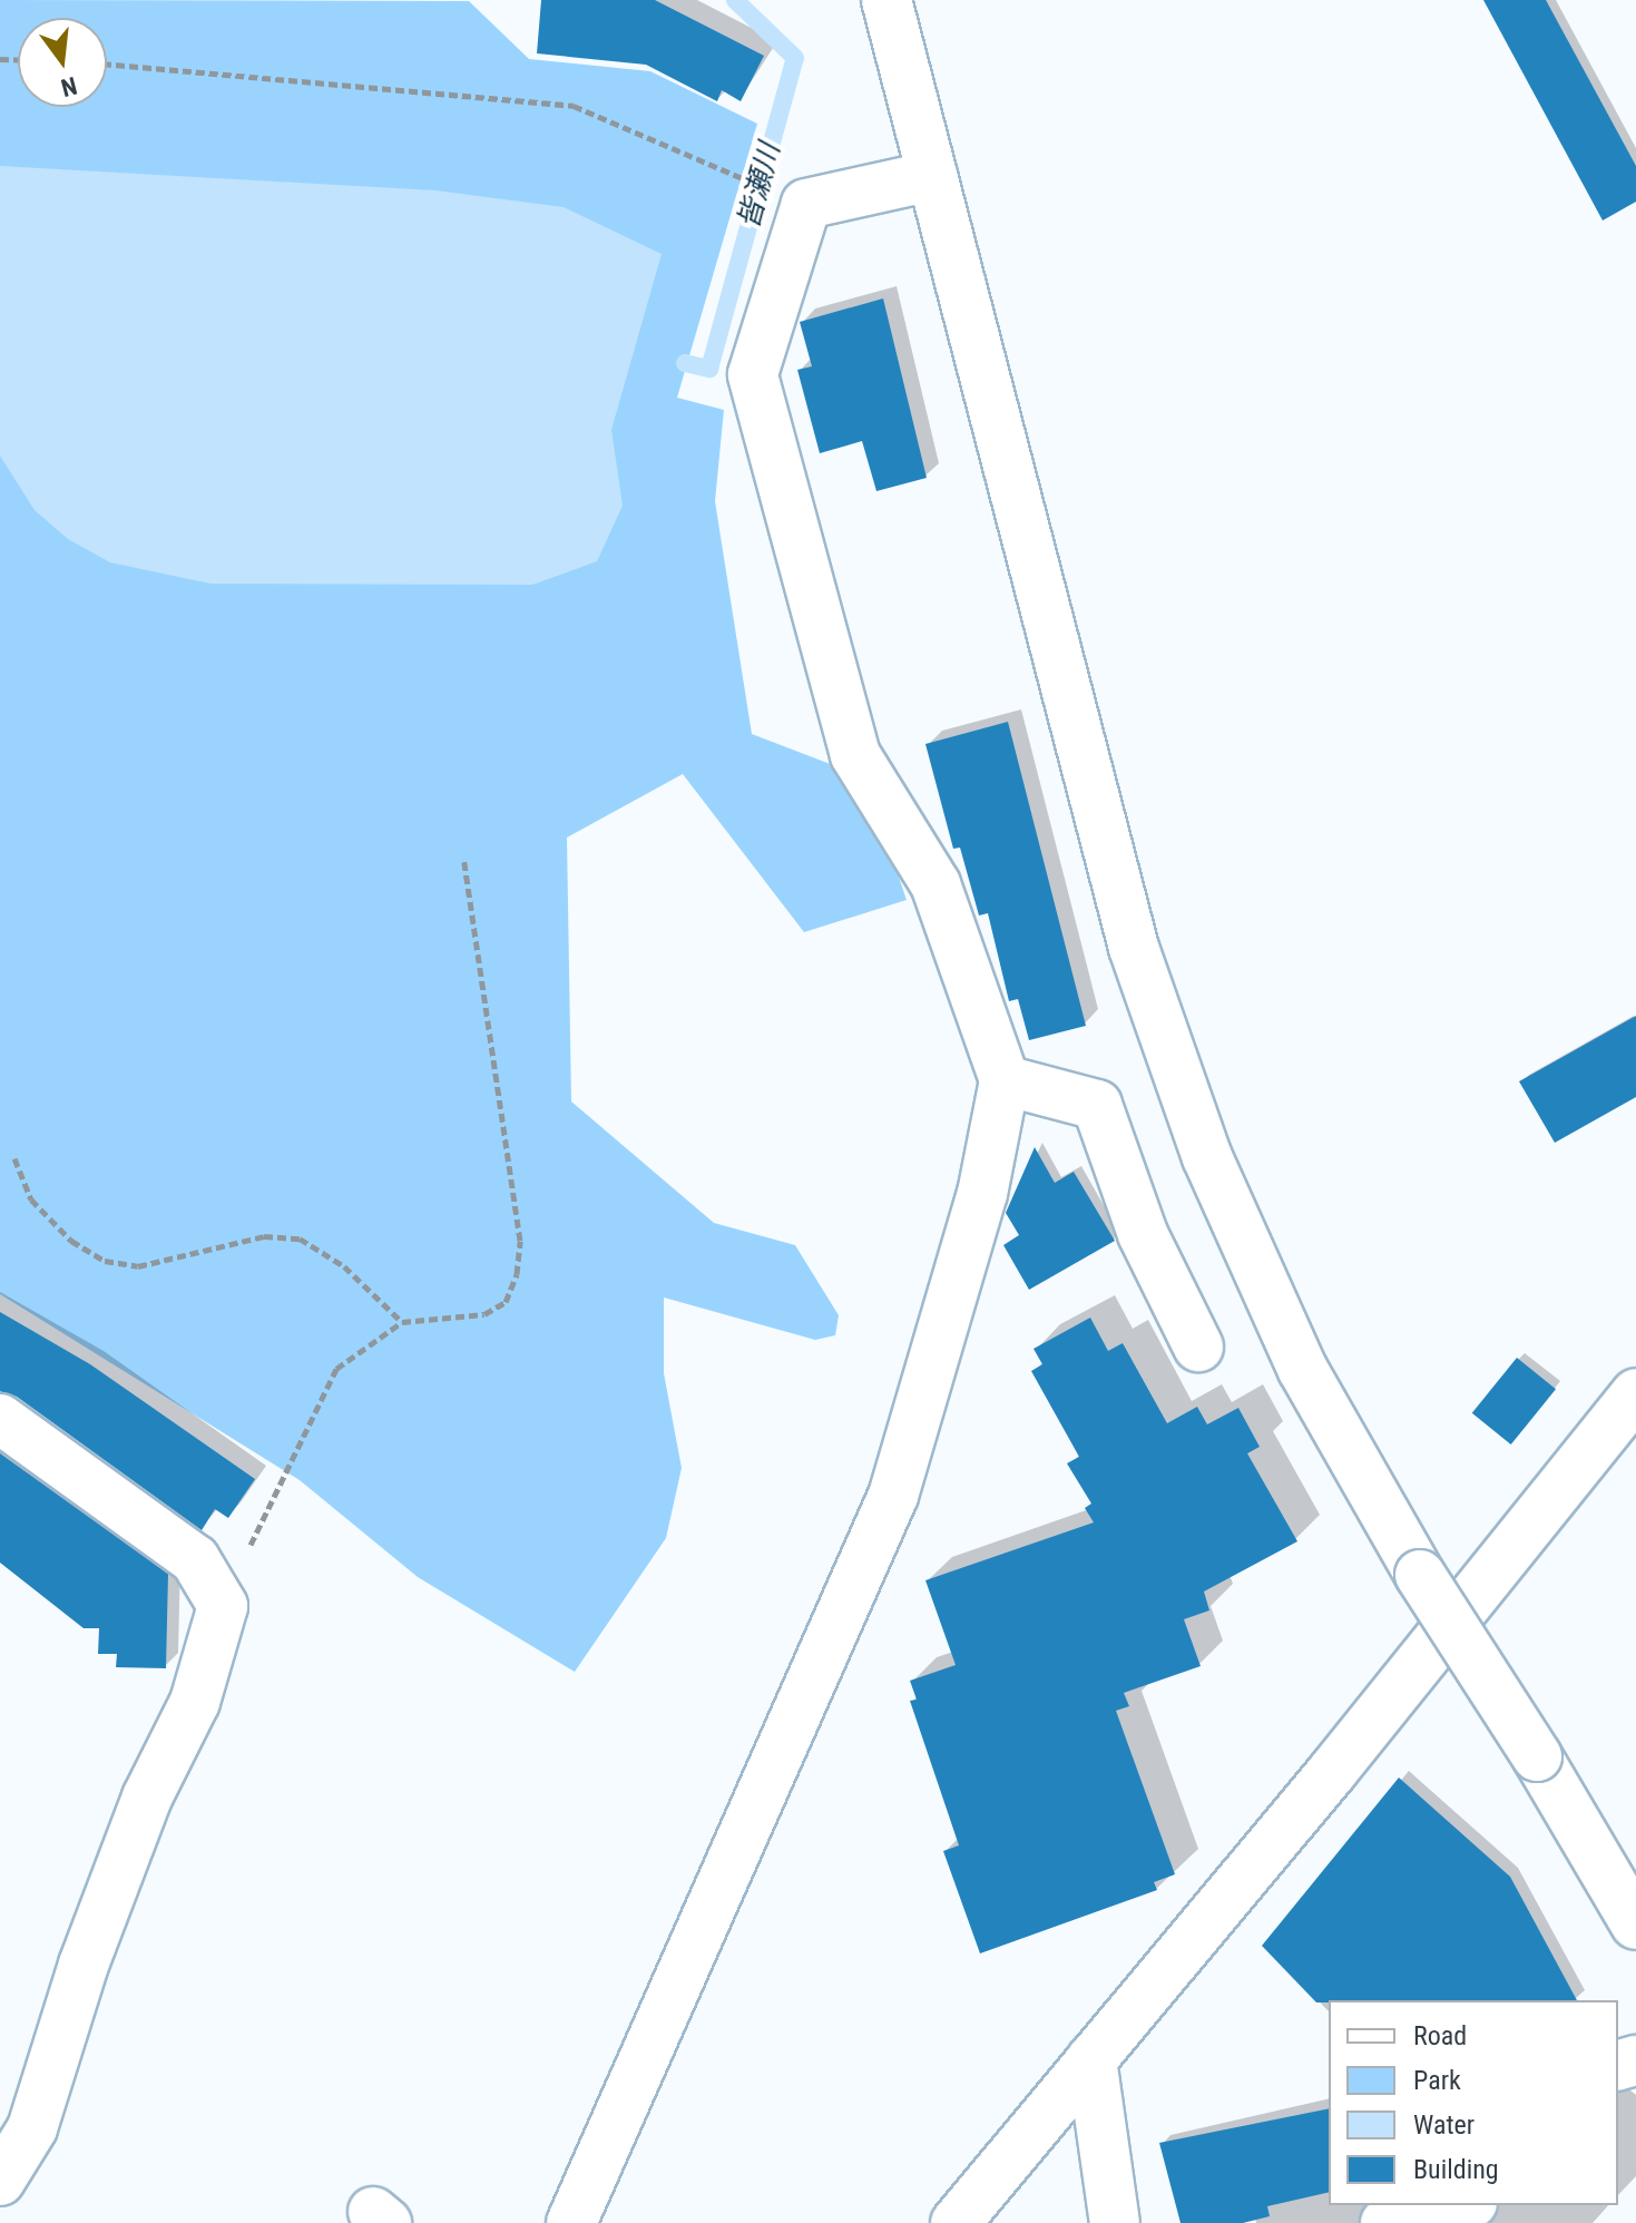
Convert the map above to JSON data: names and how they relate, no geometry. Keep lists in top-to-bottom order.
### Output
{
  "water": ["皆瀬川"],
  "legend": [
    "Road",
    "Park",
    "Water",
    "Building"
  ],
  "north": "bottom"
}
